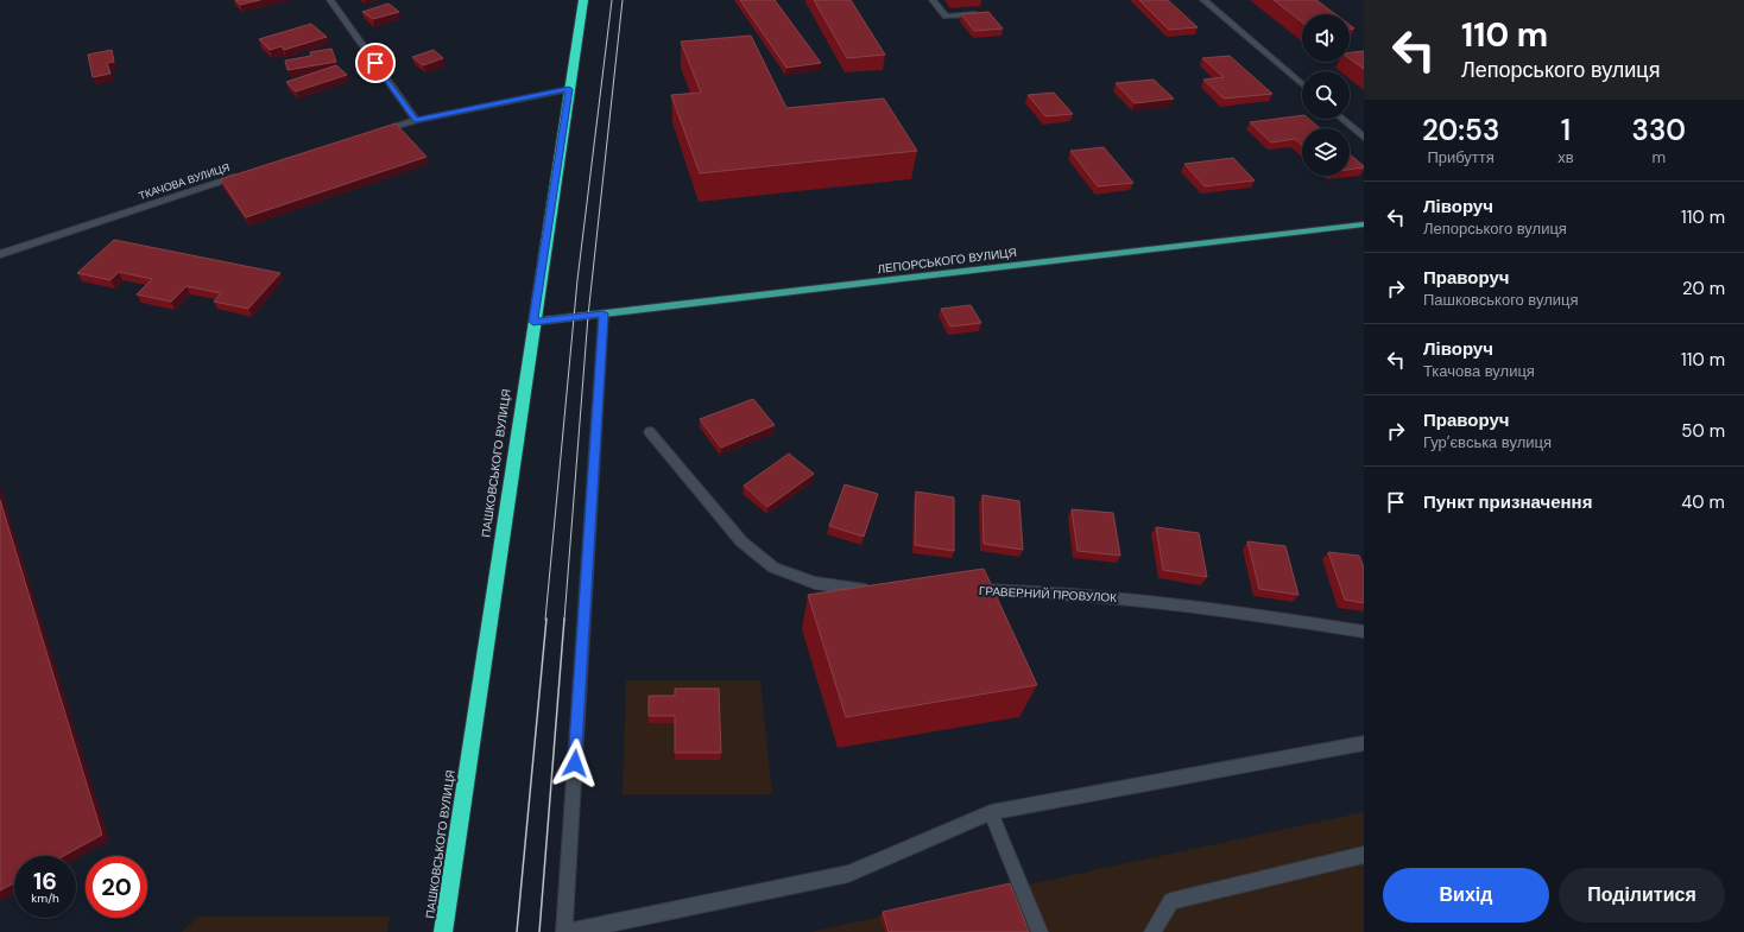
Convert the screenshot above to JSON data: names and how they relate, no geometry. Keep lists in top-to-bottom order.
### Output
{
  "streets": {
    "highway": ["ПАШКОВСЬКОГО ВУЛИЦЯ"],
    "main road": ["ЛЕПОРСЬКОГО ВУЛИЦЯ"],
    "street": ["ТКАЧОВА ВУЛИЦЯ", "ГРАВЕРНИЙ ПРОВУЛОК"]
  },
  "crossings": [
    ["ЛЕПОРСЬКОГО ВУЛИЦЯ", "ПАШКОВСЬКОГО ВУЛИЦЯ"]
  ],
  "page": {
    "turn": ["110 m", "Лепорського вулиця"],
    "eta": [
      "20:53",
      "Прибуття",
      "1",
      "хв",
      "330",
      "m"
    ],
    "list": [
      {
        "name": "Ліворуч",
        "note": "Лепорського вулиця",
        "value": "110 m"
      },
      {
        "name": "Праворуч",
        "note": "Пашковського вулиця",
        "value": "20 m"
      },
      {
        "name": "Ліворуч",
        "note": "Ткачова вулиця",
        "value": "110 m"
      },
      {
        "name": "Праворуч",
        "note": "Гур’євська вулиця",
        "value": "50 m"
      },
      {
        "name": "Пункт призначення",
        "value": "40 m"
      }
    ],
    "speed": "16 km/h",
    "limit": "20",
    "buttons": ["Вихід", "Поділитися"]
  }
}
